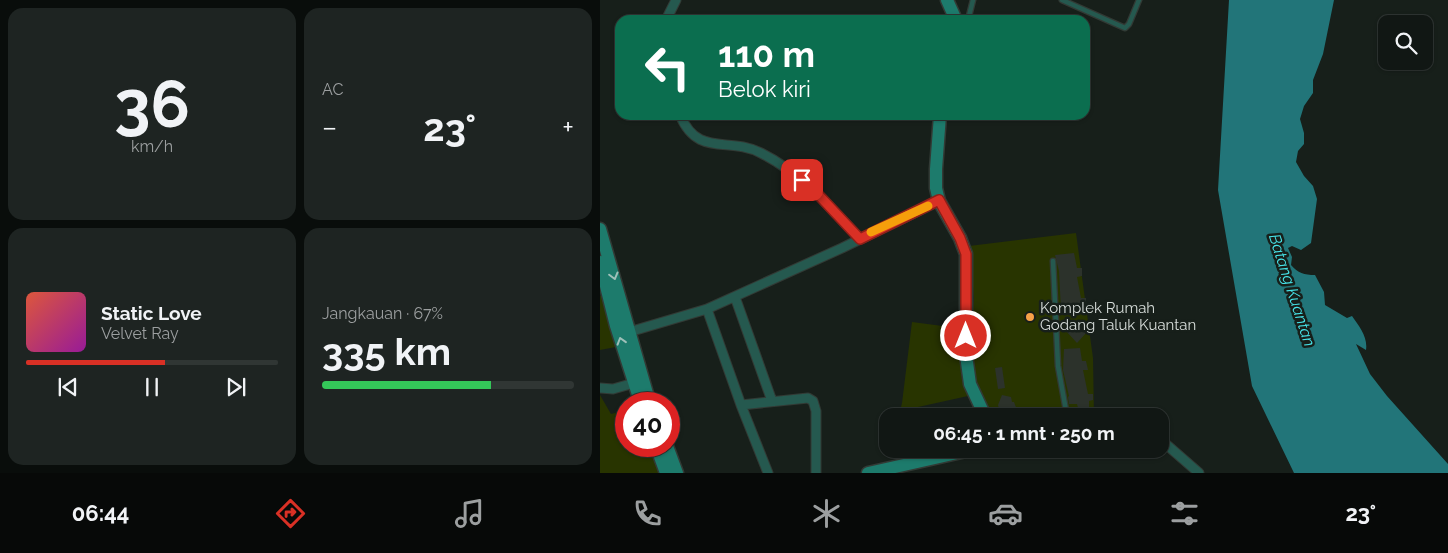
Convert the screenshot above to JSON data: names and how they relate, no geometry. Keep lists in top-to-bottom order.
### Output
{
  "water": ["Batang Kuantan"],
  "places": ["Komplek Rumah Godang Taluk Kuantan"],
  "page": {
    "tile": [
      ["36", "km/h"],
      "AC",
      ["Jangkauan · 67%", "335 km"]
    ],
    "turn": ["110 m", "Belok kiri"],
    "heat": ["−", "23°", "+"],
    "song": ["Static Love", "Velvet Ray"],
    "limit": "40",
    "trip": "06:45 · 1 mnt · 250 m",
    "tabs": ["06:44", "23°"]
  }
}
